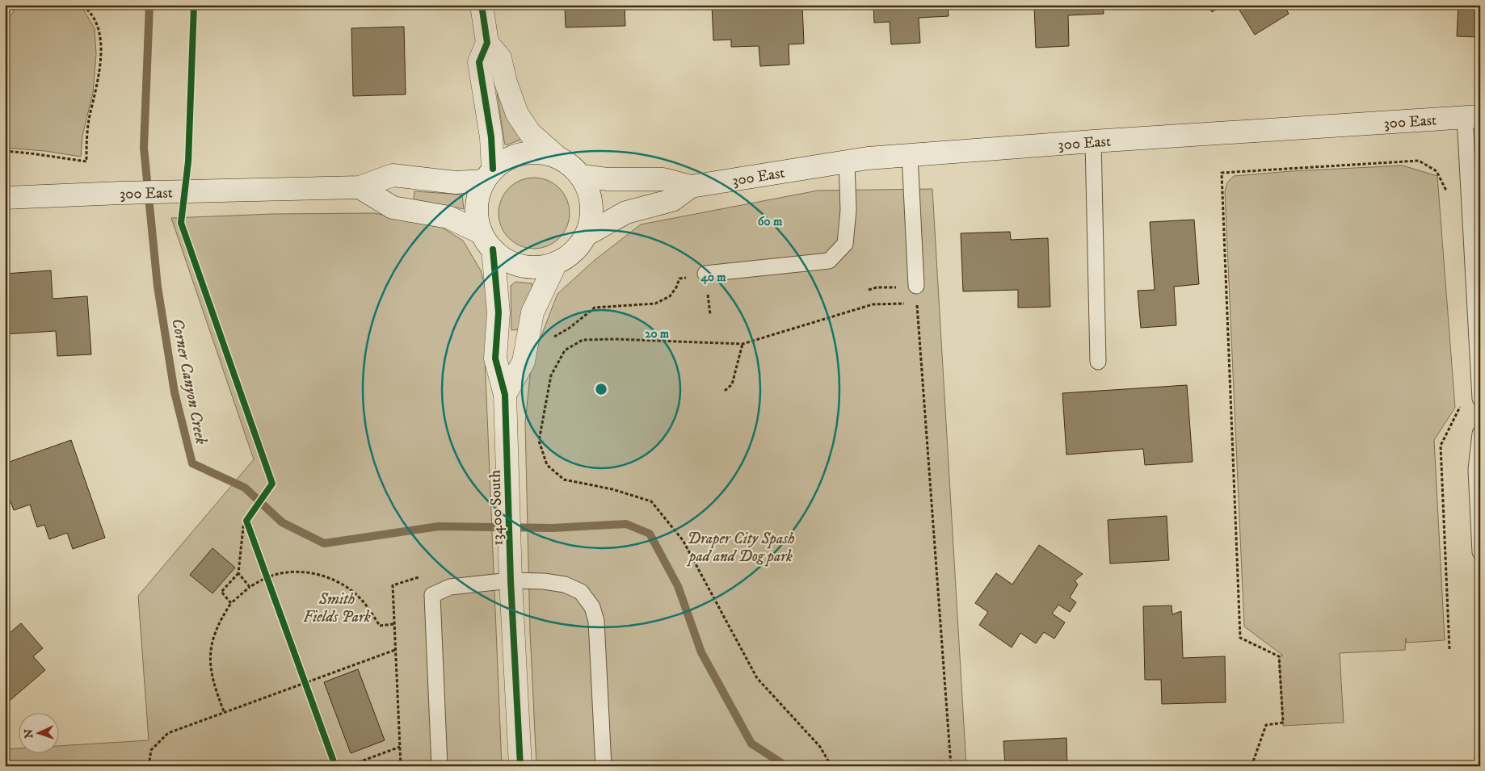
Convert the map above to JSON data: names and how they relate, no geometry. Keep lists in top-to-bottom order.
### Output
{
  "streets": {
    "main road": ["300 East", "13400 South"]
  },
  "crossings": [
    ["300 East", "13400 South"]
  ],
  "water": ["Corner Canyon Creek"],
  "parks": ["Draper City Spash pad and Dog park", "Smith Fields Park"],
  "north": "left",
  "rings": ["60 m", "40 m", "20 m"]
}
